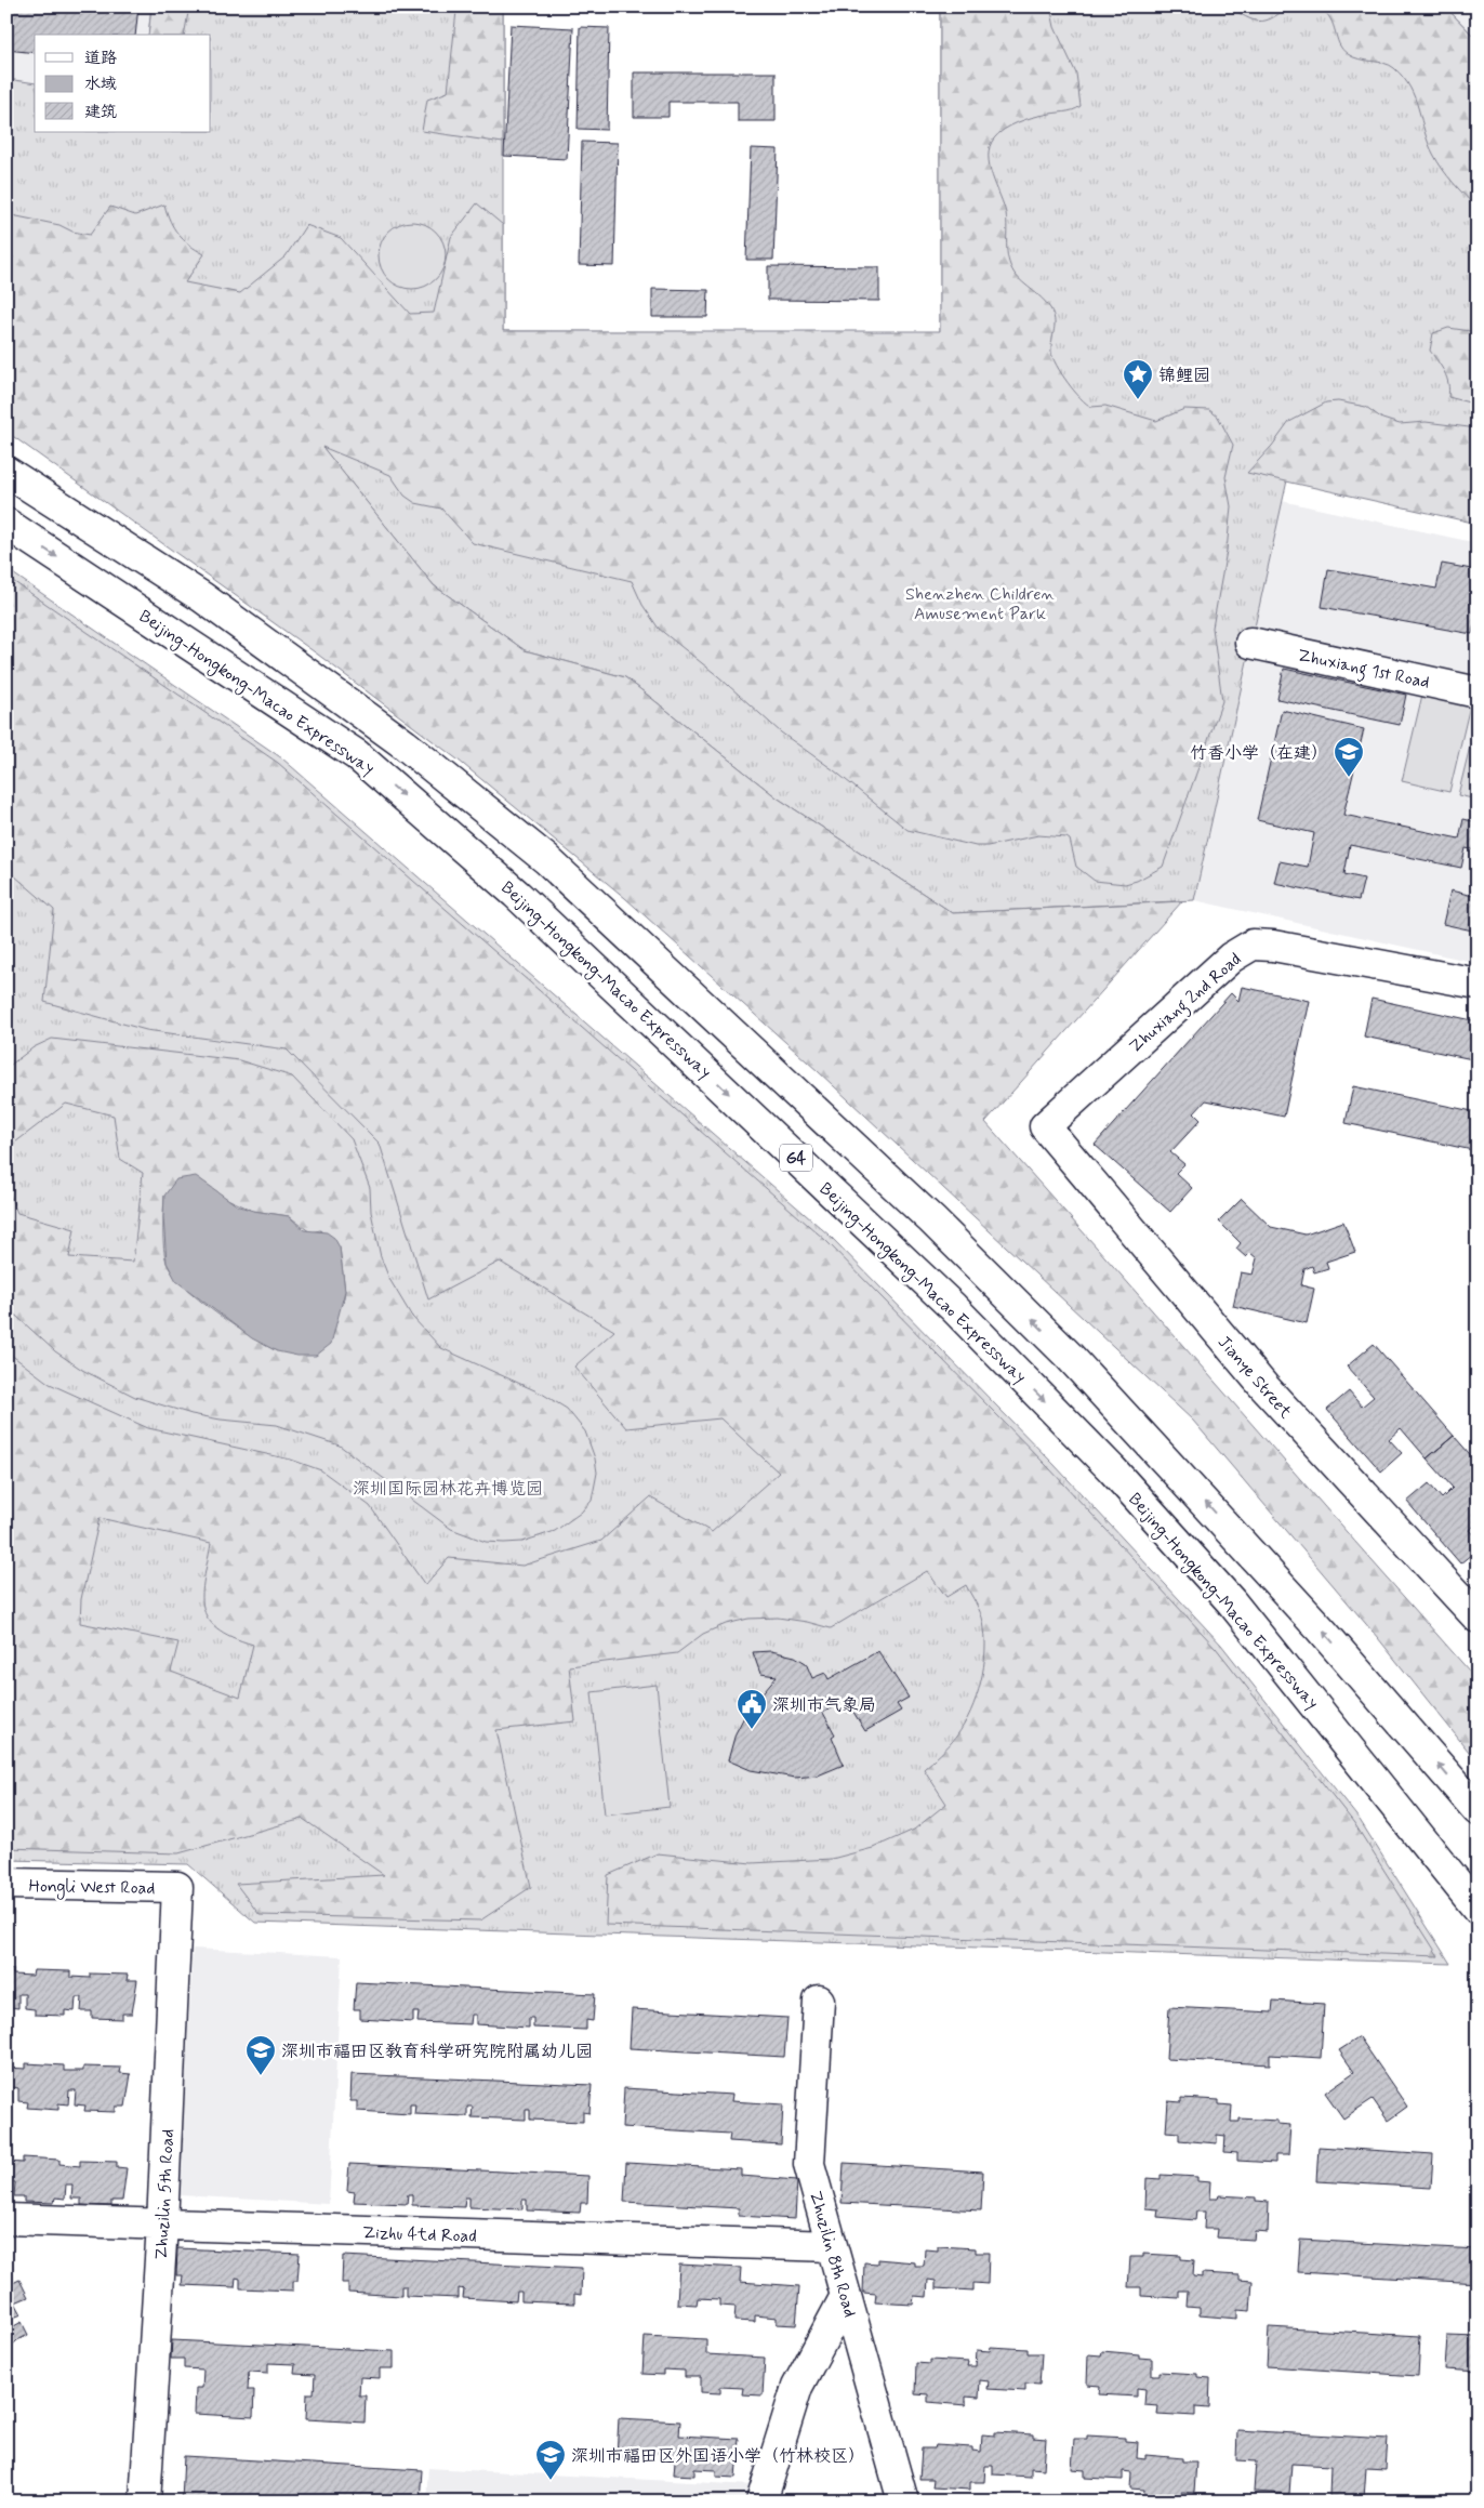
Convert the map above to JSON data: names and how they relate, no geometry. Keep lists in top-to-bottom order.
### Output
{
  "streets": {
    "main road": [
      "Zhuxiang 1st Road",
      "Beijing-Hongkong-Macao Expressway",
      "Zhuxiang 2nd Road",
      "G4",
      "Jianye Street",
      "Hongli West Road",
      "Zhuzilin 5th Road",
      "Zizhu 4td Road",
      "Zhuzilin 8th Road"
    ]
  },
  "crossings": [
    ["Zhuxiang 2nd Road", "Jianye Street"],
    ["Hongli West Road", "Zhuzilin 5th Road"],
    ["Zhuzilin 5th Road", "Zizhu 4td Road"],
    ["Zizhu 4td Road", "Zhuzilin 8th Road"]
  ],
  "parks": ["Shenzhen Children Amusement Park", "深圳国际园林花卉博览园"],
  "places": {
    "place": ["锦鲤园"],
    "school or university": ["竹香小学（在建）", "深圳市福田区教育科学研究院附属幼儿园", "深圳市福田区外国语小学（竹林校区）"],
    "public building": ["深圳市气象局"]
  },
  "legend": ["道路", "水域", "建筑"]
}
